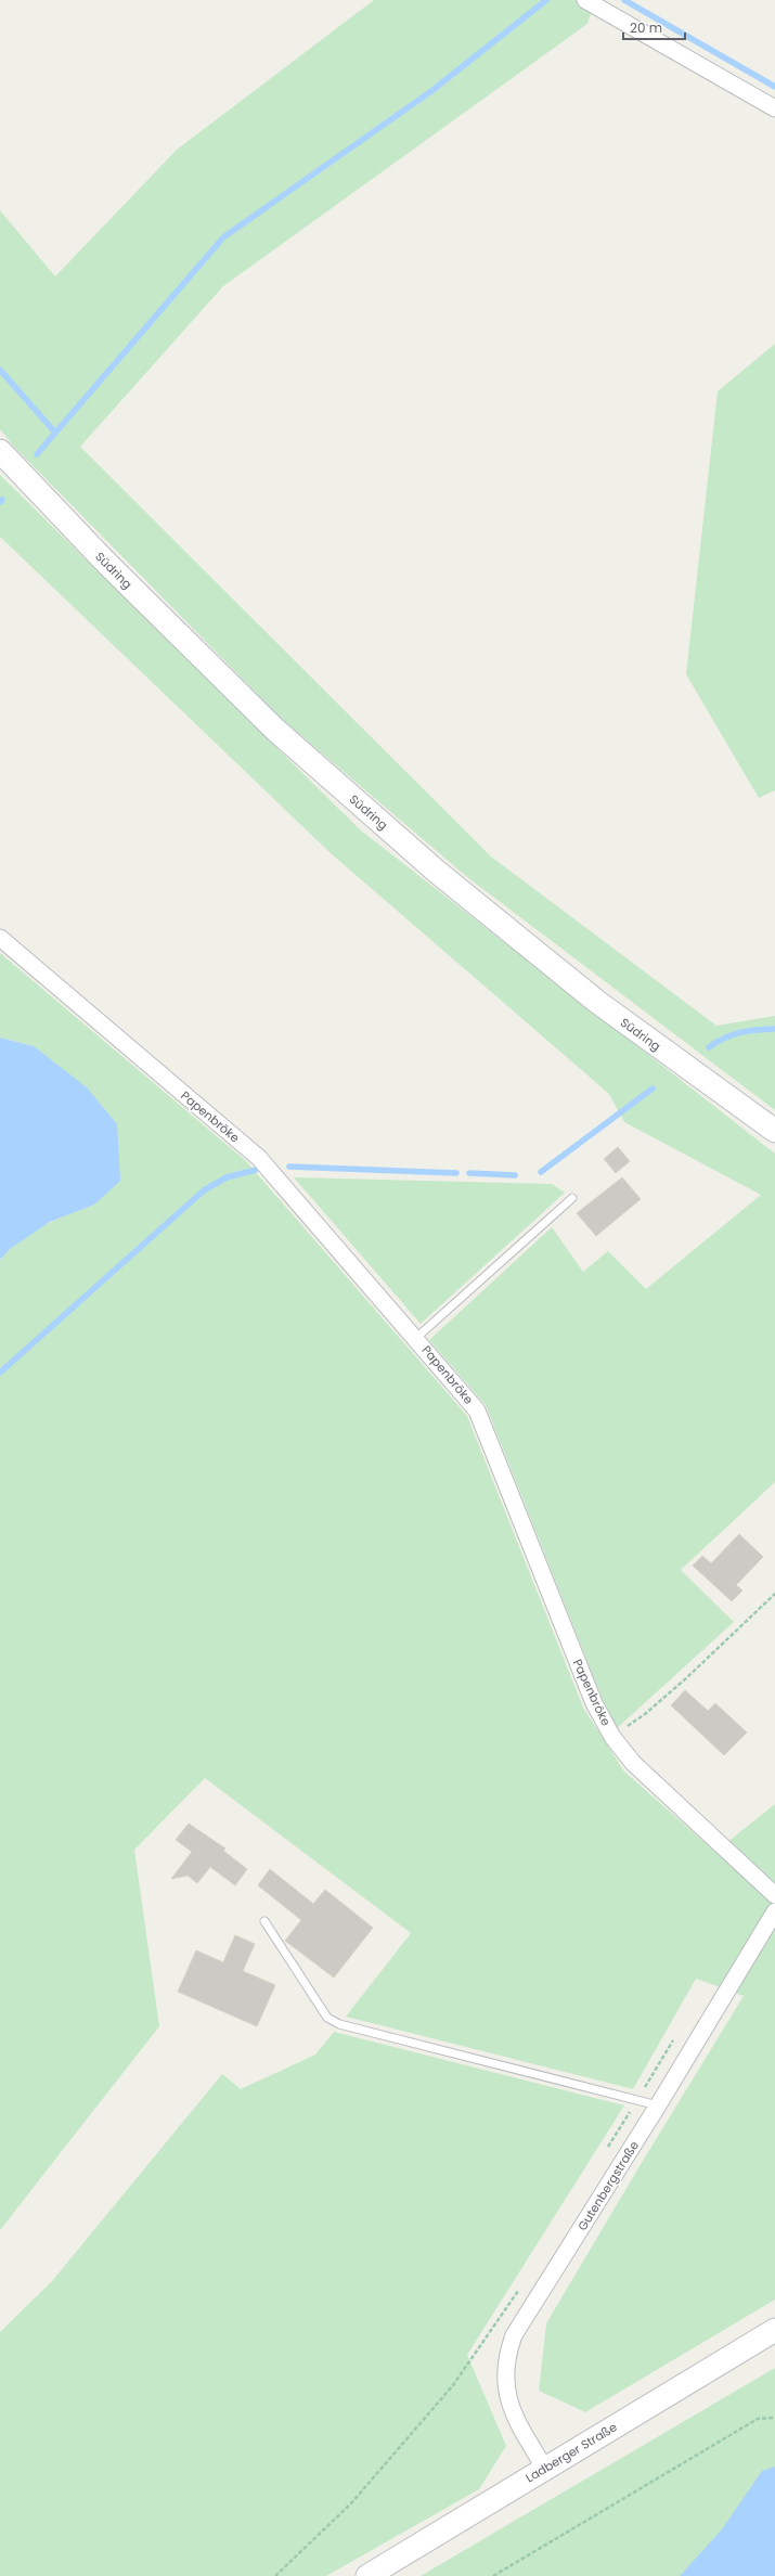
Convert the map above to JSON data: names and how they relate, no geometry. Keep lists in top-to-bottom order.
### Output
{
  "streets": {
    "main road": ["Südring", "Ladberger Straße"],
    "street": ["Papenbröke", "Gutenbergstraße"]
  },
  "crossings": [
    ["Gutenbergstraße", "Ladberger Straße"]
  ],
  "scale_bar": "20 m"
}
